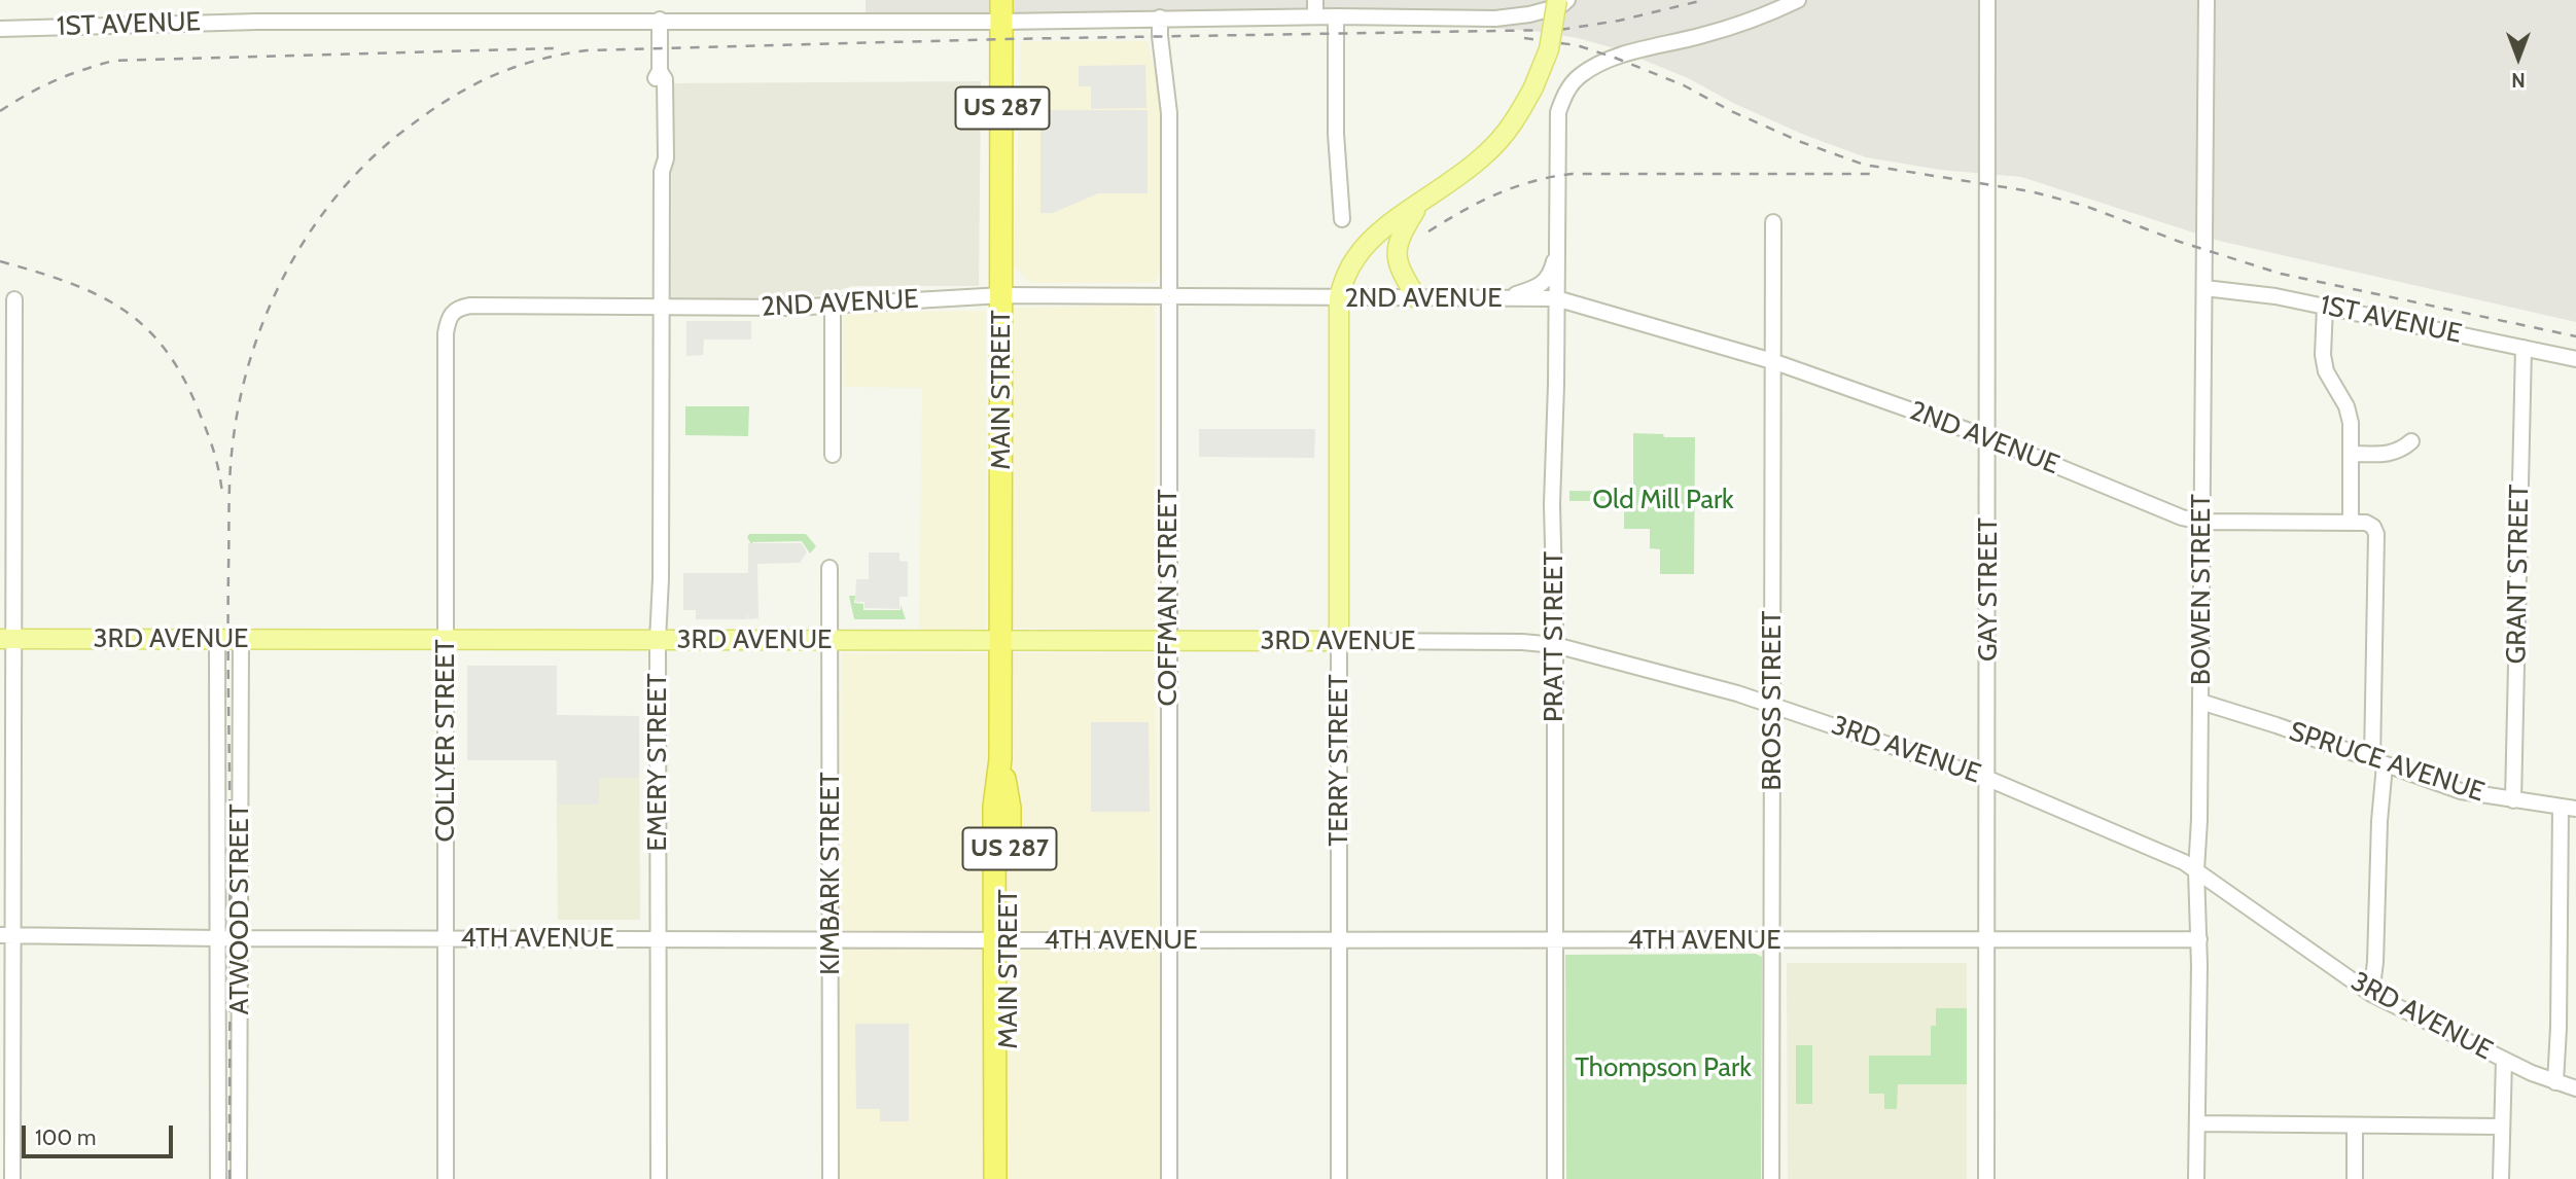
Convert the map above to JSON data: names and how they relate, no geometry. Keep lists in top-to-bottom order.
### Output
{
  "streets": {
    "highway": ["US 287", "MAIN STREET"],
    "main road": ["3RD AVENUE", "TERRY STREET"],
    "street": [
      "1ST AVENUE",
      "2ND AVENUE",
      "GRANT STREET",
      "GAY STREET",
      "BOWEN STREET",
      "COFFMAN STREET",
      "PRATT STREET",
      "BROSS STREET",
      "COLLYER STREET",
      "EMERY STREET",
      "SPRUCE AVENUE",
      "KIMBARK STREET",
      "ATWOOD STREET",
      "4TH AVENUE"
    ]
  },
  "crossings": [
    ["1ST AVENUE", "MAIN STREET"],
    ["1ST AVENUE", "GRANT STREET"],
    ["1ST AVENUE", "BOWEN STREET"],
    ["1ST AVENUE", "COFFMAN STREET"],
    ["1ST AVENUE", "EMERY STREET"],
    ["2ND AVENUE", "MAIN STREET"],
    ["2ND AVENUE", "GAY STREET"],
    ["2ND AVENUE", "BOWEN STREET"],
    ["2ND AVENUE", "COFFMAN STREET"],
    ["2ND AVENUE", "PRATT STREET"],
    ["2ND AVENUE", "BROSS STREET"],
    ["2ND AVENUE", "COLLYER STREET"],
    ["2ND AVENUE", "TERRY STREET"],
    ["2ND AVENUE", "EMERY STREET"],
    ["MAIN STREET", "3RD AVENUE"],
    ["MAIN STREET", "4TH AVENUE"],
    ["GRANT STREET", "SPRUCE AVENUE"],
    ["GAY STREET", "3RD AVENUE"],
    ["GAY STREET", "4TH AVENUE"],
    ["BOWEN STREET", "3RD AVENUE"],
    ["BOWEN STREET", "SPRUCE AVENUE"],
    ["BOWEN STREET", "4TH AVENUE"],
    ["COFFMAN STREET", "3RD AVENUE"],
    ["COFFMAN STREET", "4TH AVENUE"],
    ["PRATT STREET", "3RD AVENUE"],
    ["PRATT STREET", "4TH AVENUE"],
    ["3RD AVENUE", "BROSS STREET"],
    ["3RD AVENUE", "COLLYER STREET"],
    ["3RD AVENUE", "TERRY STREET"],
    ["3RD AVENUE", "EMERY STREET"],
    ["3RD AVENUE", "KIMBARK STREET"],
    ["3RD AVENUE", "ATWOOD STREET"],
    ["BROSS STREET", "4TH AVENUE"],
    ["COLLYER STREET", "4TH AVENUE"],
    ["TERRY STREET", "4TH AVENUE"],
    ["EMERY STREET", "4TH AVENUE"],
    ["KIMBARK STREET", "4TH AVENUE"],
    ["ATWOOD STREET", "4TH AVENUE"]
  ],
  "parks": ["Old Mill Park", "Thompson Park"],
  "scale_bar": "100 m",
  "north": "bottom"
}
